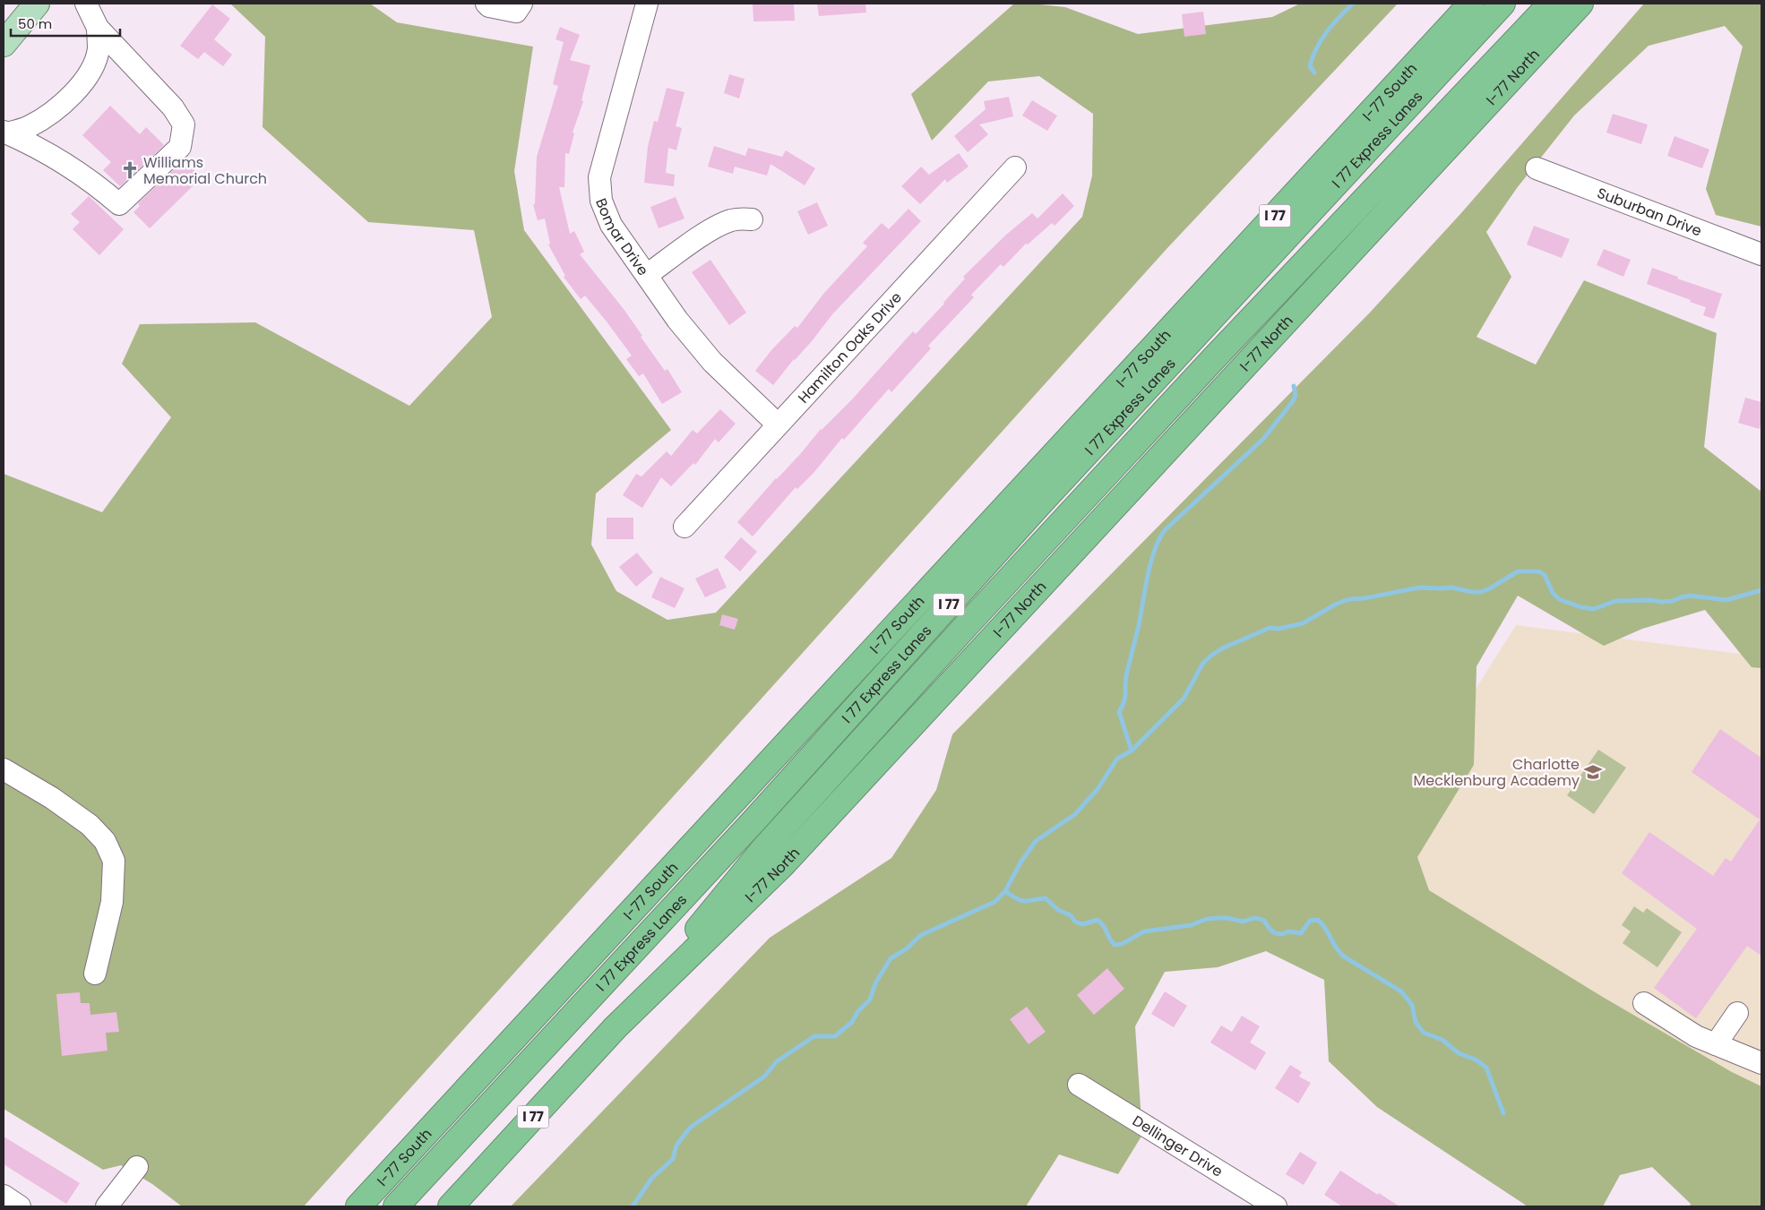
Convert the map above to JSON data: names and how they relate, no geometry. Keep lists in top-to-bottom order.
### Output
{
  "streets": {
    "highway": [
      "I-77 North",
      "I-77 South",
      "I 77 Express Lanes",
      "I 77"
    ],
    "street": [
      "Suburban Drive",
      "Bomar Drive",
      "Hamilton Oaks Drive",
      "Dellinger Drive"
    ]
  },
  "crossings": [
    ["I-77 North", "I 77 Express Lanes"],
    ["Bomar Drive", "Hamilton Oaks Drive"]
  ],
  "places": {
    "church": ["Williams Memorial Church"],
    "school or university": ["Charlotte Mecklenburg Academy"]
  },
  "scale_bar": "50 m"
}
